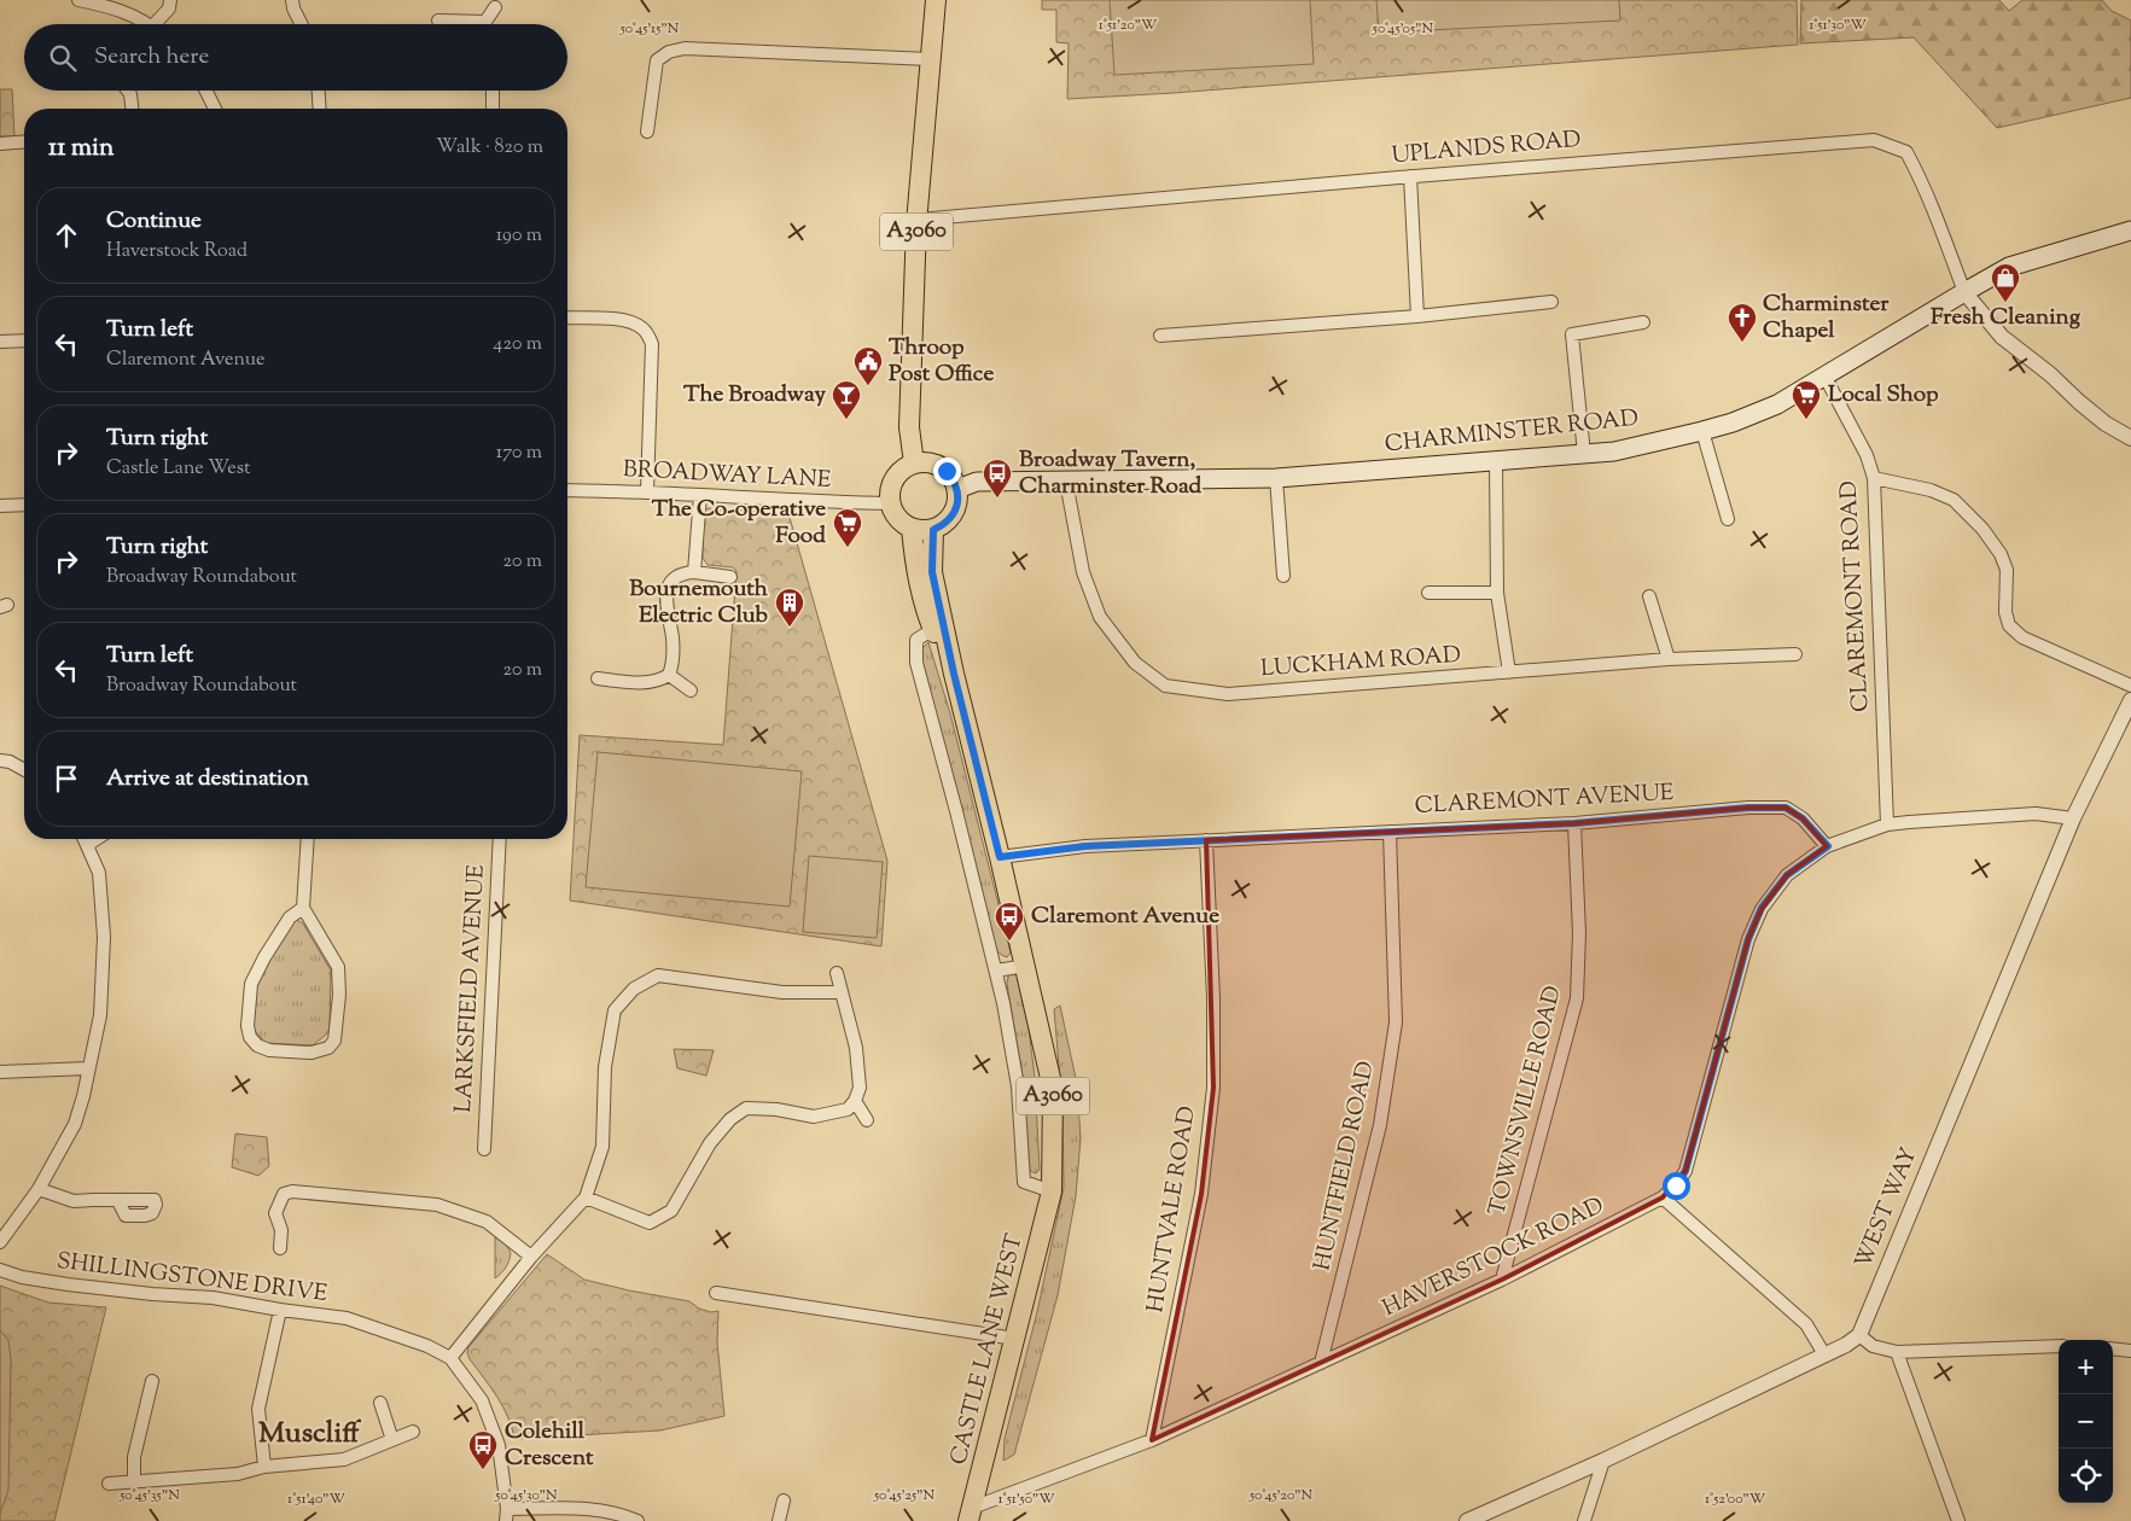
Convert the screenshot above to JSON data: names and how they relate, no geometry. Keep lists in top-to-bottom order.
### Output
{
  "streets": {
    "main road": ["A3060", "CHARMINSTER ROAD", "CASTLE LANE WEST"],
    "street": [
      "UPLANDS ROAD",
      "BROADWAY LANE",
      "CLAREMONT ROAD",
      "LUCKHAM ROAD",
      "CLAREMONT AVENUE",
      "LARKSFIELD AVENUE",
      "TOWNSVILLE ROAD",
      "HUNTFIELD ROAD",
      "WEST WAY",
      "HUNTVALE ROAD",
      "HAVERSTOCK ROAD",
      "SHILLINGSTONE DRIVE"
    ]
  },
  "crossings": [
    ["UPLANDS ROAD", "A3060"],
    ["UPLANDS ROAD", "CHARMINSTER ROAD"],
    ["A3060", "CHARMINSTER ROAD"],
    ["A3060", "BROADWAY LANE"],
    ["A3060", "CASTLE LANE WEST"],
    ["CHARMINSTER ROAD", "BROADWAY LANE"],
    ["CHARMINSTER ROAD", "CLAREMONT ROAD"],
    ["CHARMINSTER ROAD", "LUCKHAM ROAD"],
    ["CHARMINSTER ROAD", "CASTLE LANE WEST"],
    ["BROADWAY LANE", "CASTLE LANE WEST"],
    ["CLAREMONT AVENUE", "TOWNSVILLE ROAD"],
    ["CLAREMONT AVENUE", "HUNTFIELD ROAD"],
    ["CLAREMONT AVENUE", "HUNTVALE ROAD"],
    ["CLAREMONT AVENUE", "HAVERSTOCK ROAD"],
    ["CLAREMONT AVENUE", "CASTLE LANE WEST"],
    ["TOWNSVILLE ROAD", "HAVERSTOCK ROAD"],
    ["HUNTFIELD ROAD", "HAVERSTOCK ROAD"],
    ["HUNTVALE ROAD", "HAVERSTOCK ROAD"],
    ["HAVERSTOCK ROAD", "CASTLE LANE WEST"]
  ],
  "districts": ["Muscliff"],
  "places": {
    "shop": ["Fresh Cleaning"],
    "church": ["Charminster Chapel"],
    "public building": ["Throop Post Office"],
    "bar": ["The Broadway"],
    "supermarket": ["Local Shop", "The Co-operative Food"],
    "bus stop": ["Broadway Tavern, Charminster Road", "Claremont Avenue", "Colehill Crescent"],
    "building": ["Bournemouth Electric Club"]
  },
  "page": {
    "search": "Search here",
    "heading": ["11 min", "Walk · 820 m"],
    "list": [
      ["Continue", "Haverstock Road", "190 m"],
      ["Turn left", "Claremont Avenue", "420 m"],
      ["Turn right", "Castle Lane West", "170 m"],
      ["Turn right", "Broadway Roundabout", "20 m"],
      ["Turn left", "Broadway Roundabout", "20 m"],
      "Arrive at destination"
    ],
    "map_buttons": ["+", "−"]
  },
  "coordinates": [
    "1°51'20\"W",
    "1°51'30\"W",
    "50°45'15\"N",
    "50°45'05\"N",
    "50°45'35\"N",
    "50°45'30\"N",
    "50°45'25\"N",
    "50°45'20\"N",
    "1°51'40\"W",
    "1°51'50\"W",
    "1°52'00\"W"
  ]
}
